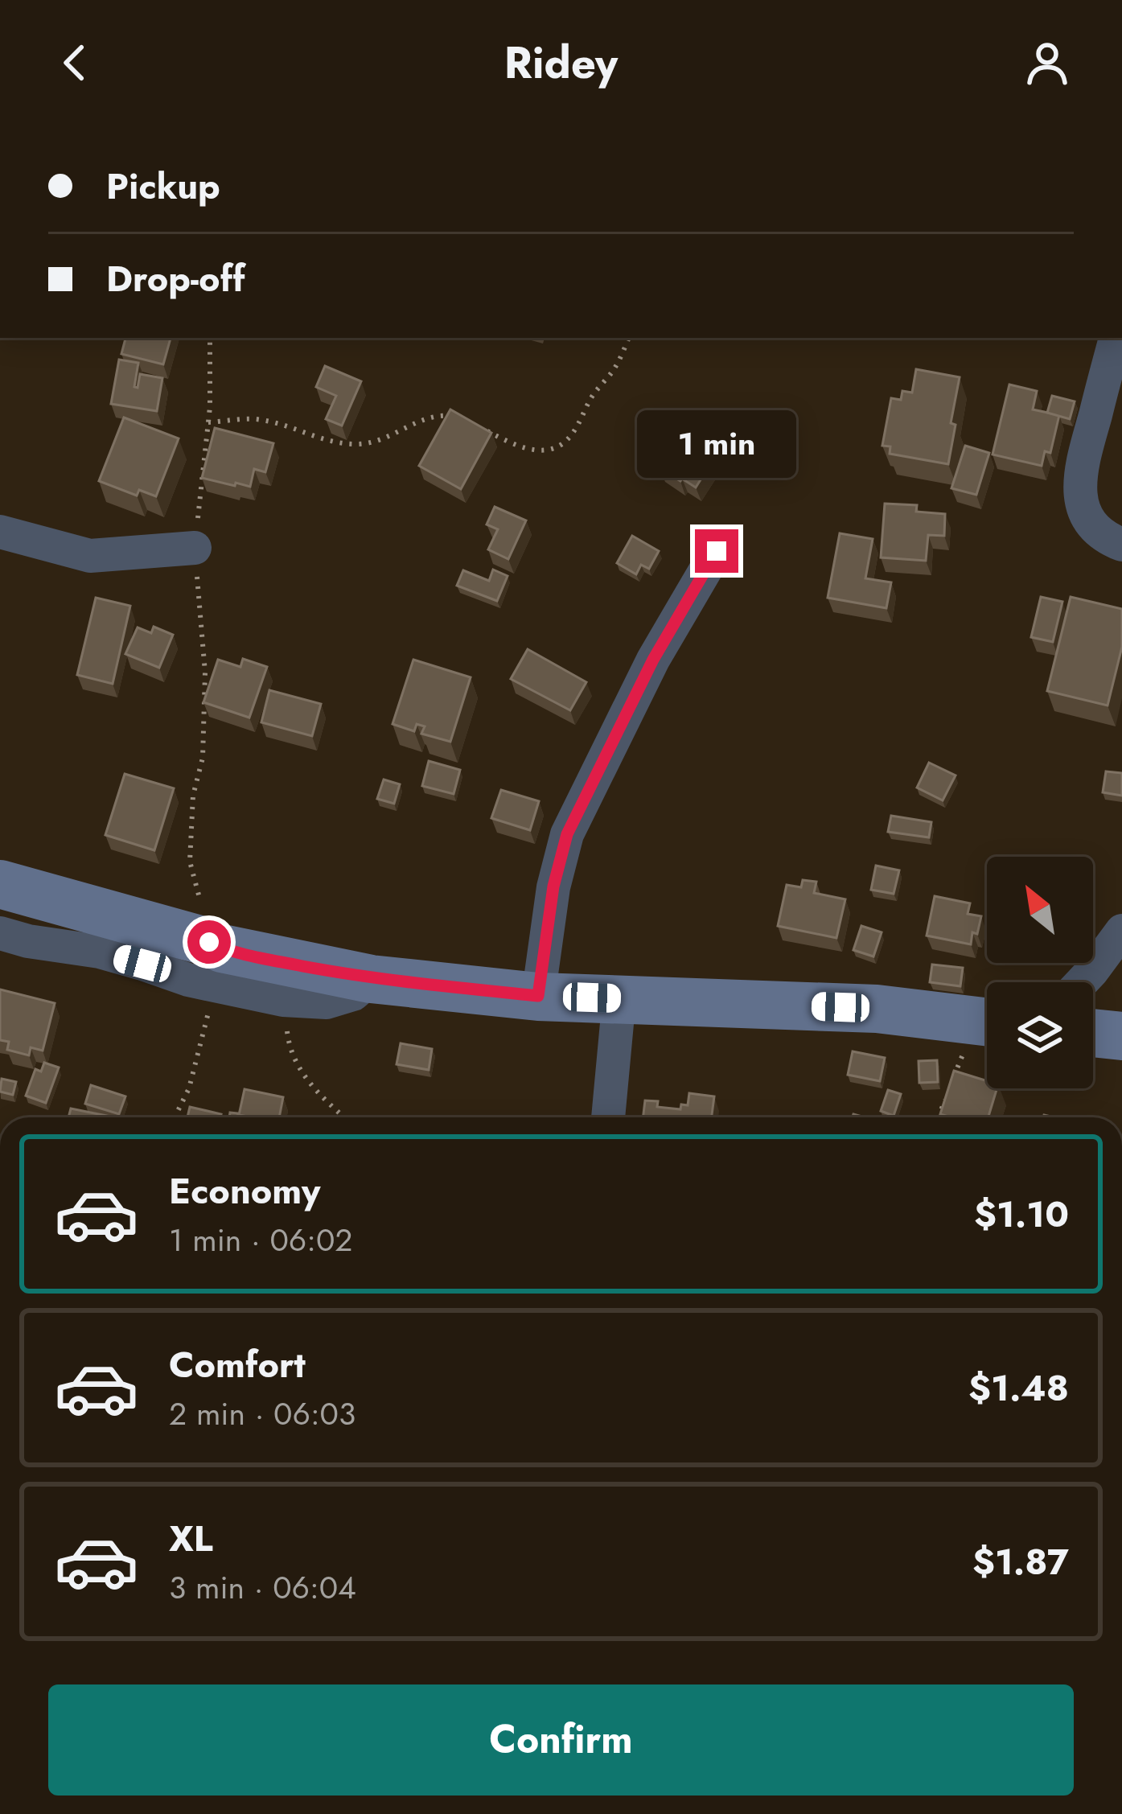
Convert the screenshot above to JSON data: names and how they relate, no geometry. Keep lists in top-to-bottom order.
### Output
{
  "north": "top left",
  "page": {
    "header": "Ridey",
    "banner": ["Pickup", "Drop-off"],
    "bubble": "1 min",
    "list": [
      {
        "name": "Economy",
        "note": "1 min · 06:02",
        "value": "$1.10"
      },
      {
        "name": "Comfort",
        "note": "2 min · 06:03",
        "value": "$1.48"
      },
      {
        "name": "XL",
        "note": "3 min · 06:04",
        "value": "$1.87"
      }
    ],
    "buttons": "Confirm"
  }
}
